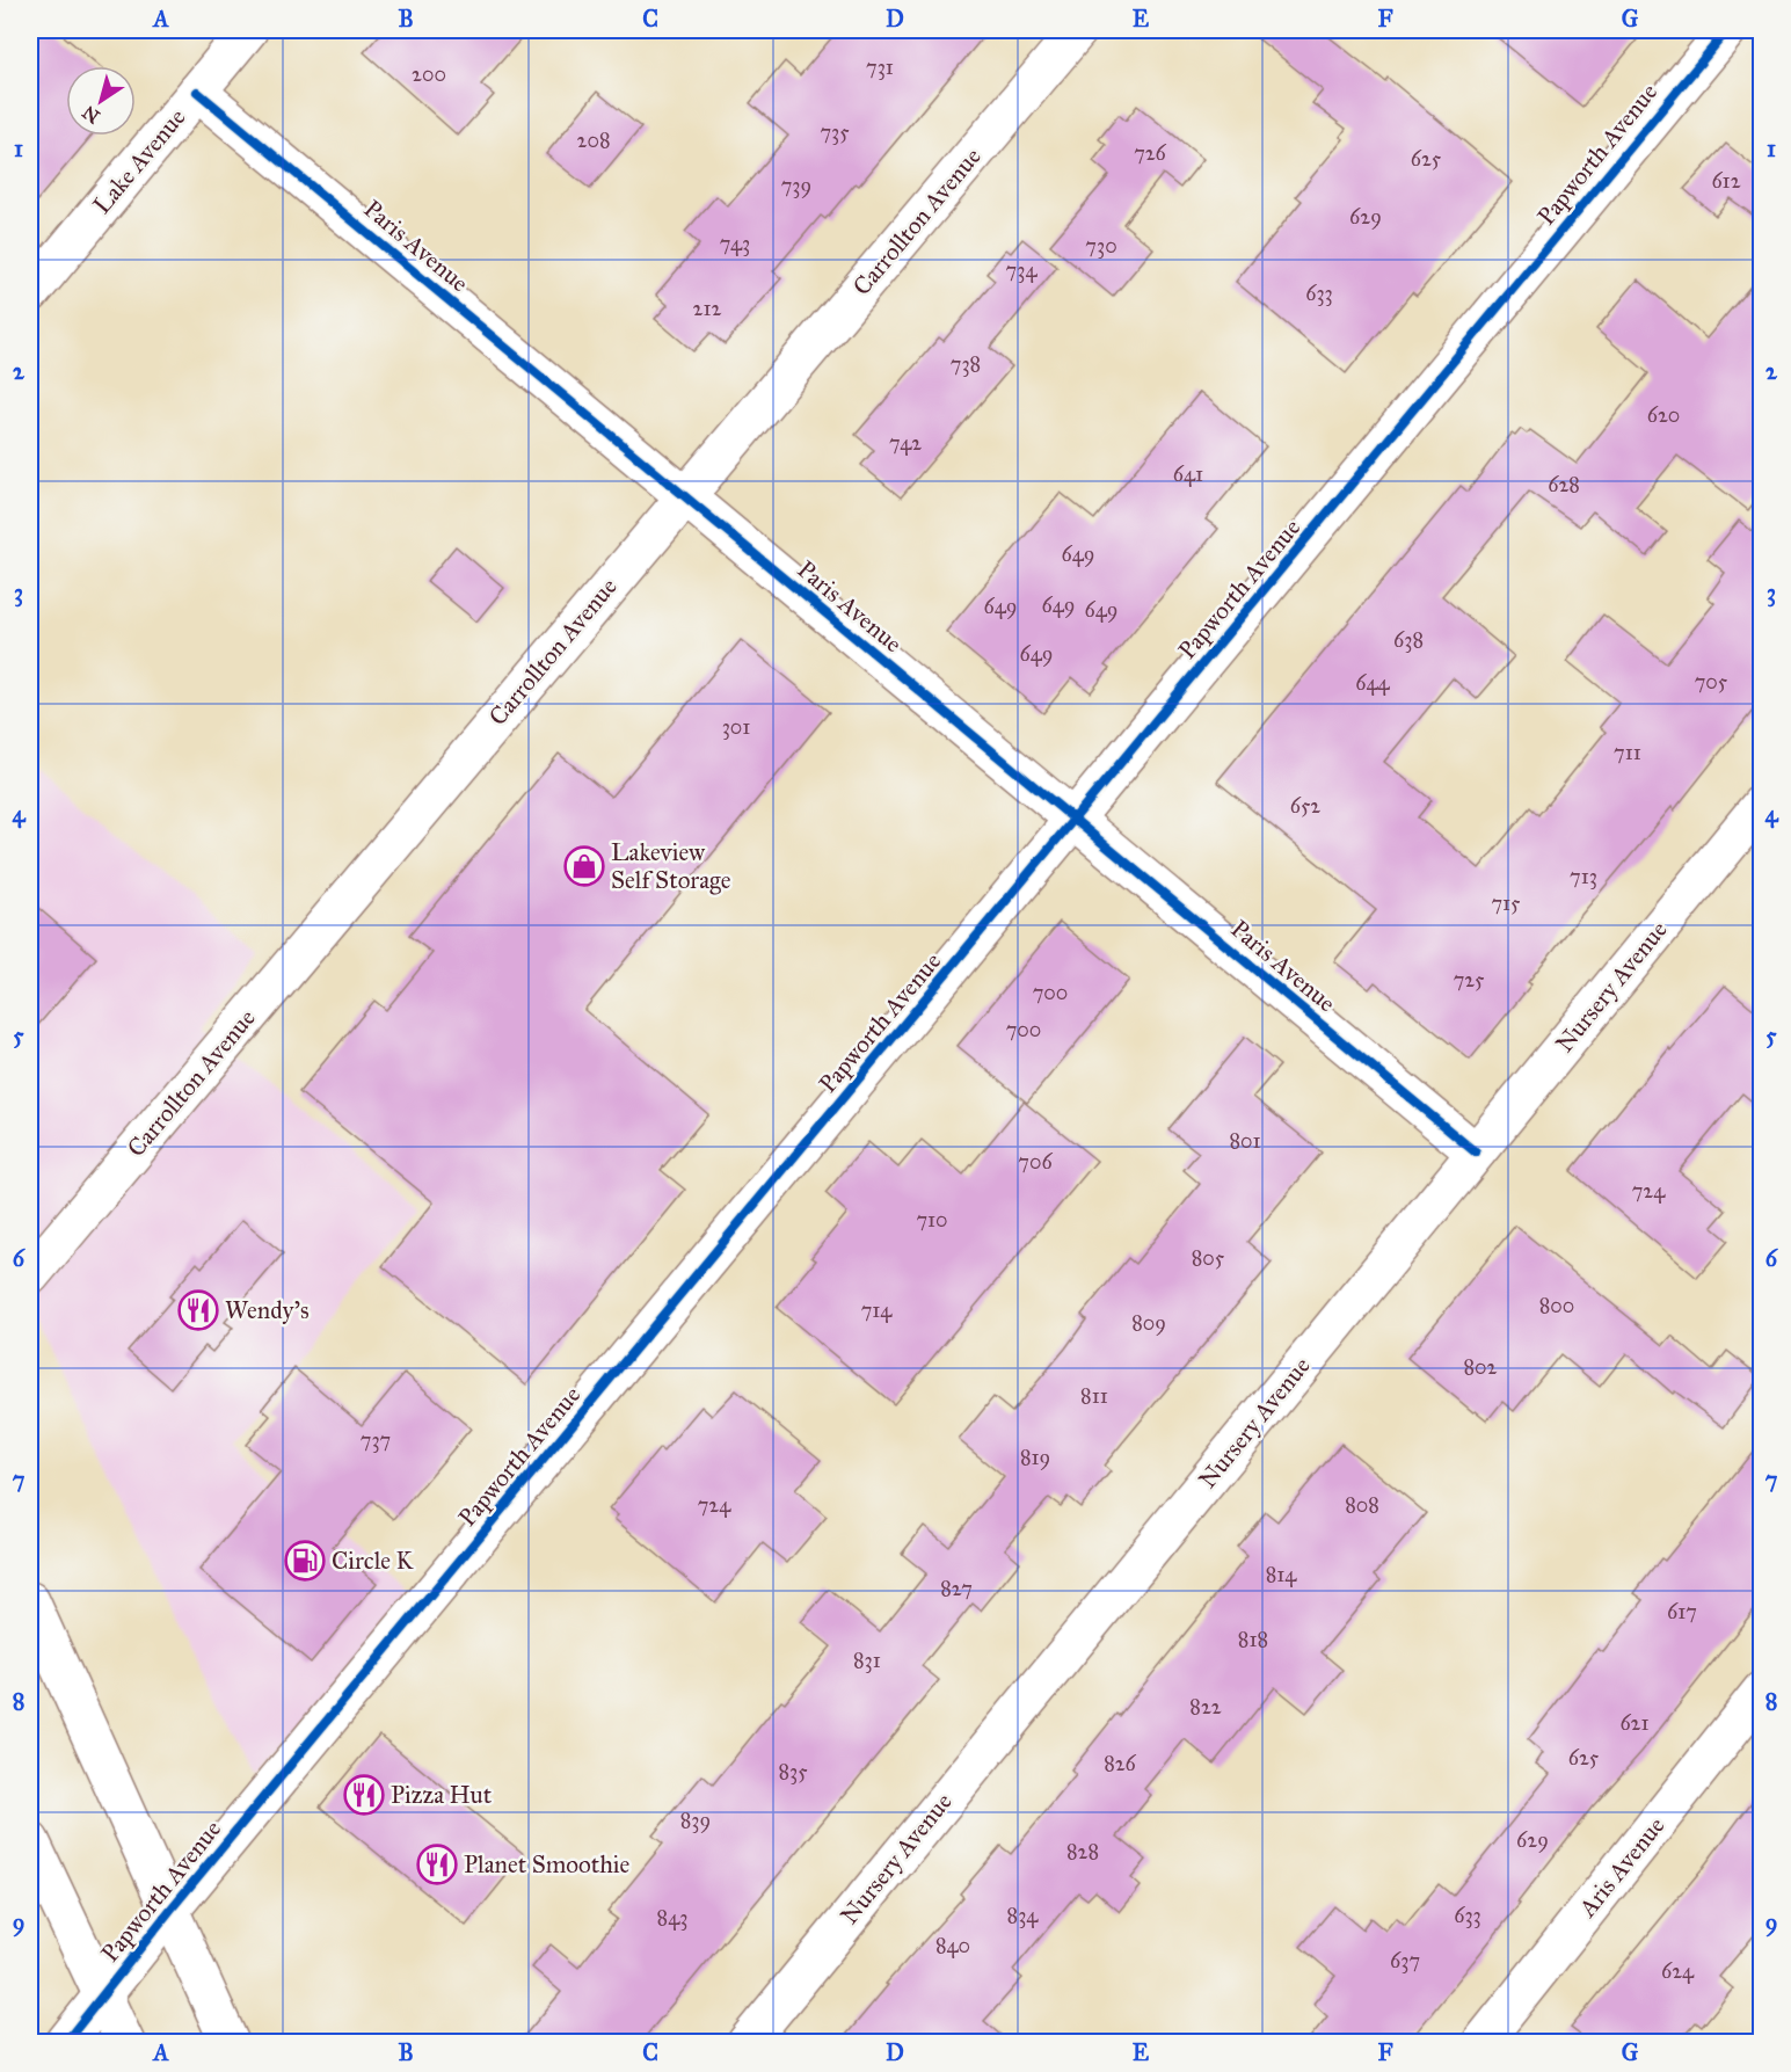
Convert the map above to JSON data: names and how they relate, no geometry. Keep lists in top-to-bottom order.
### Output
{
  "streets": {
    "street": [
      "Papworth Avenue",
      "Lake Avenue",
      "Carrollton Avenue",
      "Paris Avenue",
      "Nursery Avenue",
      "Aris Avenue"
    ]
  },
  "crossings": [
    ["Papworth Avenue", "Paris Avenue"],
    ["Lake Avenue", "Paris Avenue"],
    ["Carrollton Avenue", "Paris Avenue"],
    ["Paris Avenue", "Nursery Avenue"]
  ],
  "places": {
    "shop": ["Lakeview Self Storage"],
    "restaurant": ["Wendy's", "Pizza Hut", "Planet Smoothie"],
    "fuel station": ["Circle K"]
  },
  "house_numbers": [
    "731",
    "200",
    "735",
    "208",
    "726",
    "625",
    "612",
    "739",
    "629",
    "743",
    "730",
    "734",
    "633",
    "212",
    "738",
    "620",
    "742",
    "641",
    "628",
    "649",
    "649",
    "649",
    "649",
    "638",
    "649",
    "705",
    "644",
    "301",
    "711",
    "652",
    "713",
    "715",
    "725",
    "700",
    "700",
    "801",
    "706",
    "724",
    "710",
    "805",
    "800",
    "714",
    "809",
    "802",
    "811",
    "737",
    "819",
    "724",
    "808",
    "814",
    "827",
    "617",
    "818",
    "831",
    "822",
    "621",
    "625",
    "826",
    "835",
    "839",
    "629",
    "828",
    "834",
    "633",
    "843",
    "840",
    "637",
    "624"
  ],
  "north": "bottom left",
  "grid": {
    "columns": [
      "A",
      "B",
      "C",
      "D",
      "E",
      "F",
      "G"
    ],
    "rows": [
      "1",
      "2",
      "3",
      "4",
      "5",
      "6",
      "7",
      "8",
      "9"
    ]
  }
}
